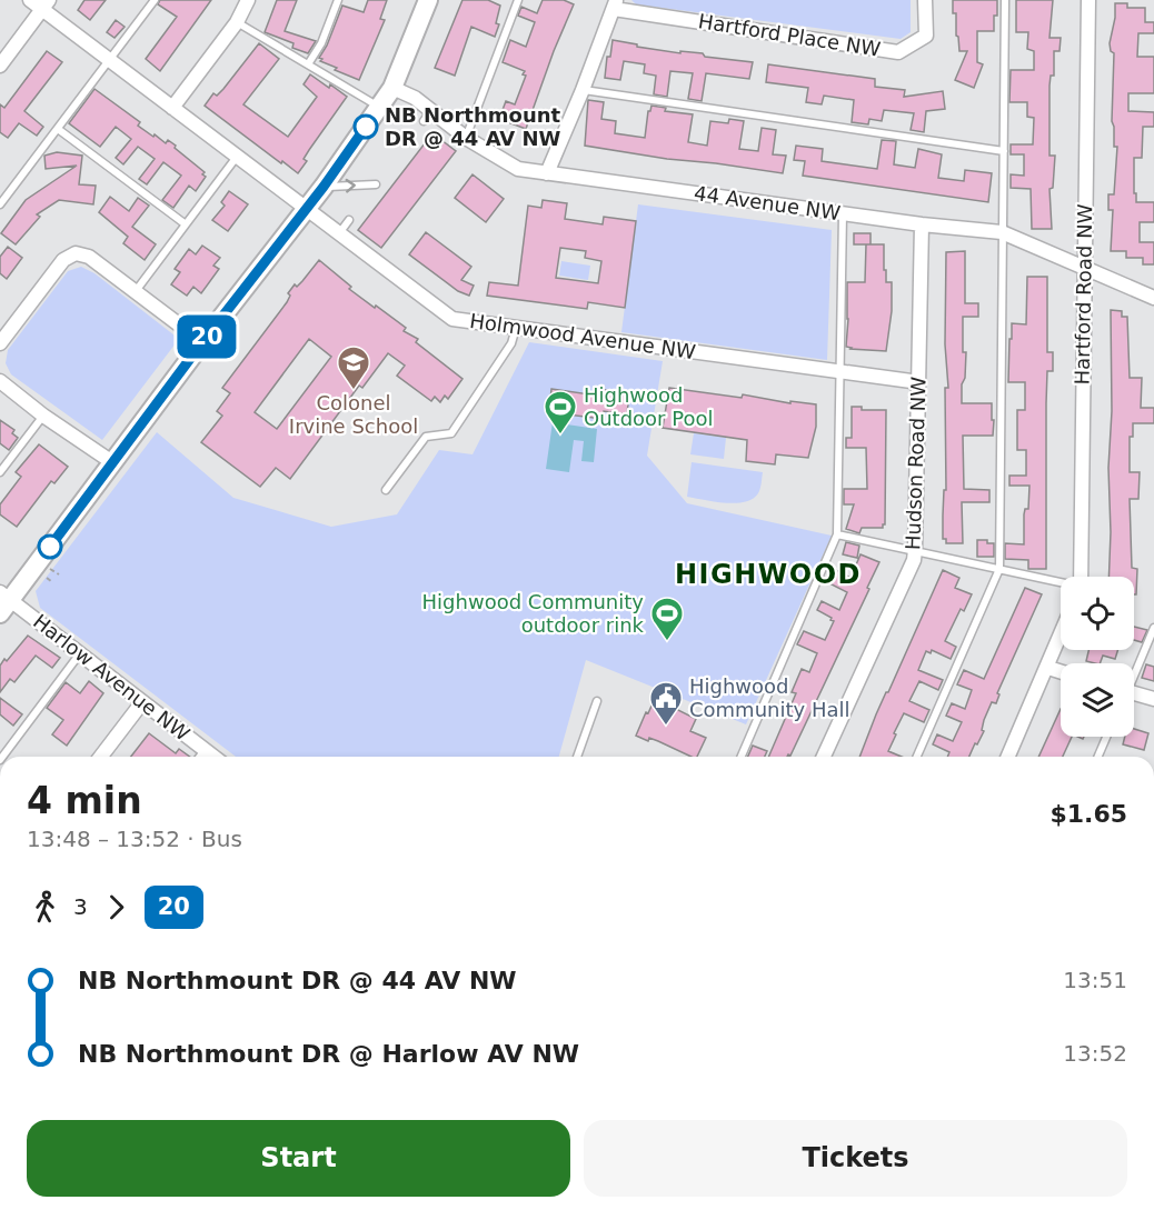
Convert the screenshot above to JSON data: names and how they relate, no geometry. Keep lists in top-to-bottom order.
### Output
{
  "streets": {
    "street": [
      "Hartford Place NW",
      "44 Avenue NW",
      "Hartford Road NW",
      "Holmwood Avenue NW",
      "Hudson Road NW",
      "Harlow Avenue NW"
    ]
  },
  "crossings": [
    ["44 Avenue NW", "Hartford Road NW"],
    ["44 Avenue NW", "Hudson Road NW"],
    ["Holmwood Avenue NW", "Hudson Road NW"]
  ],
  "districts": ["HIGHWOOD"],
  "places": {
    "other": ["NB Northmount DR @ 44 AV NW"],
    "school or university": ["Colonel Irvine School"],
    "sports": ["Highwood Outdoor Pool", "Highwood Community outdoor rink"],
    "public building": ["Highwood Community Hall"]
  },
  "lines": ["bus line 20"],
  "page": {
    "on_map": "20",
    "heading": ["4 min", "13:48 – 13:52 · Bus", "$1.65"],
    "legs": ["3", "20"],
    "list": [
      {
        "name": "NB Northmount DR @ 44 AV NW",
        "value": "13:51"
      },
      {
        "name": "NB Northmount DR @ Harlow AV NW",
        "value": "13:52"
      }
    ],
    "buttons": ["Start", "Tickets"]
  }
}
